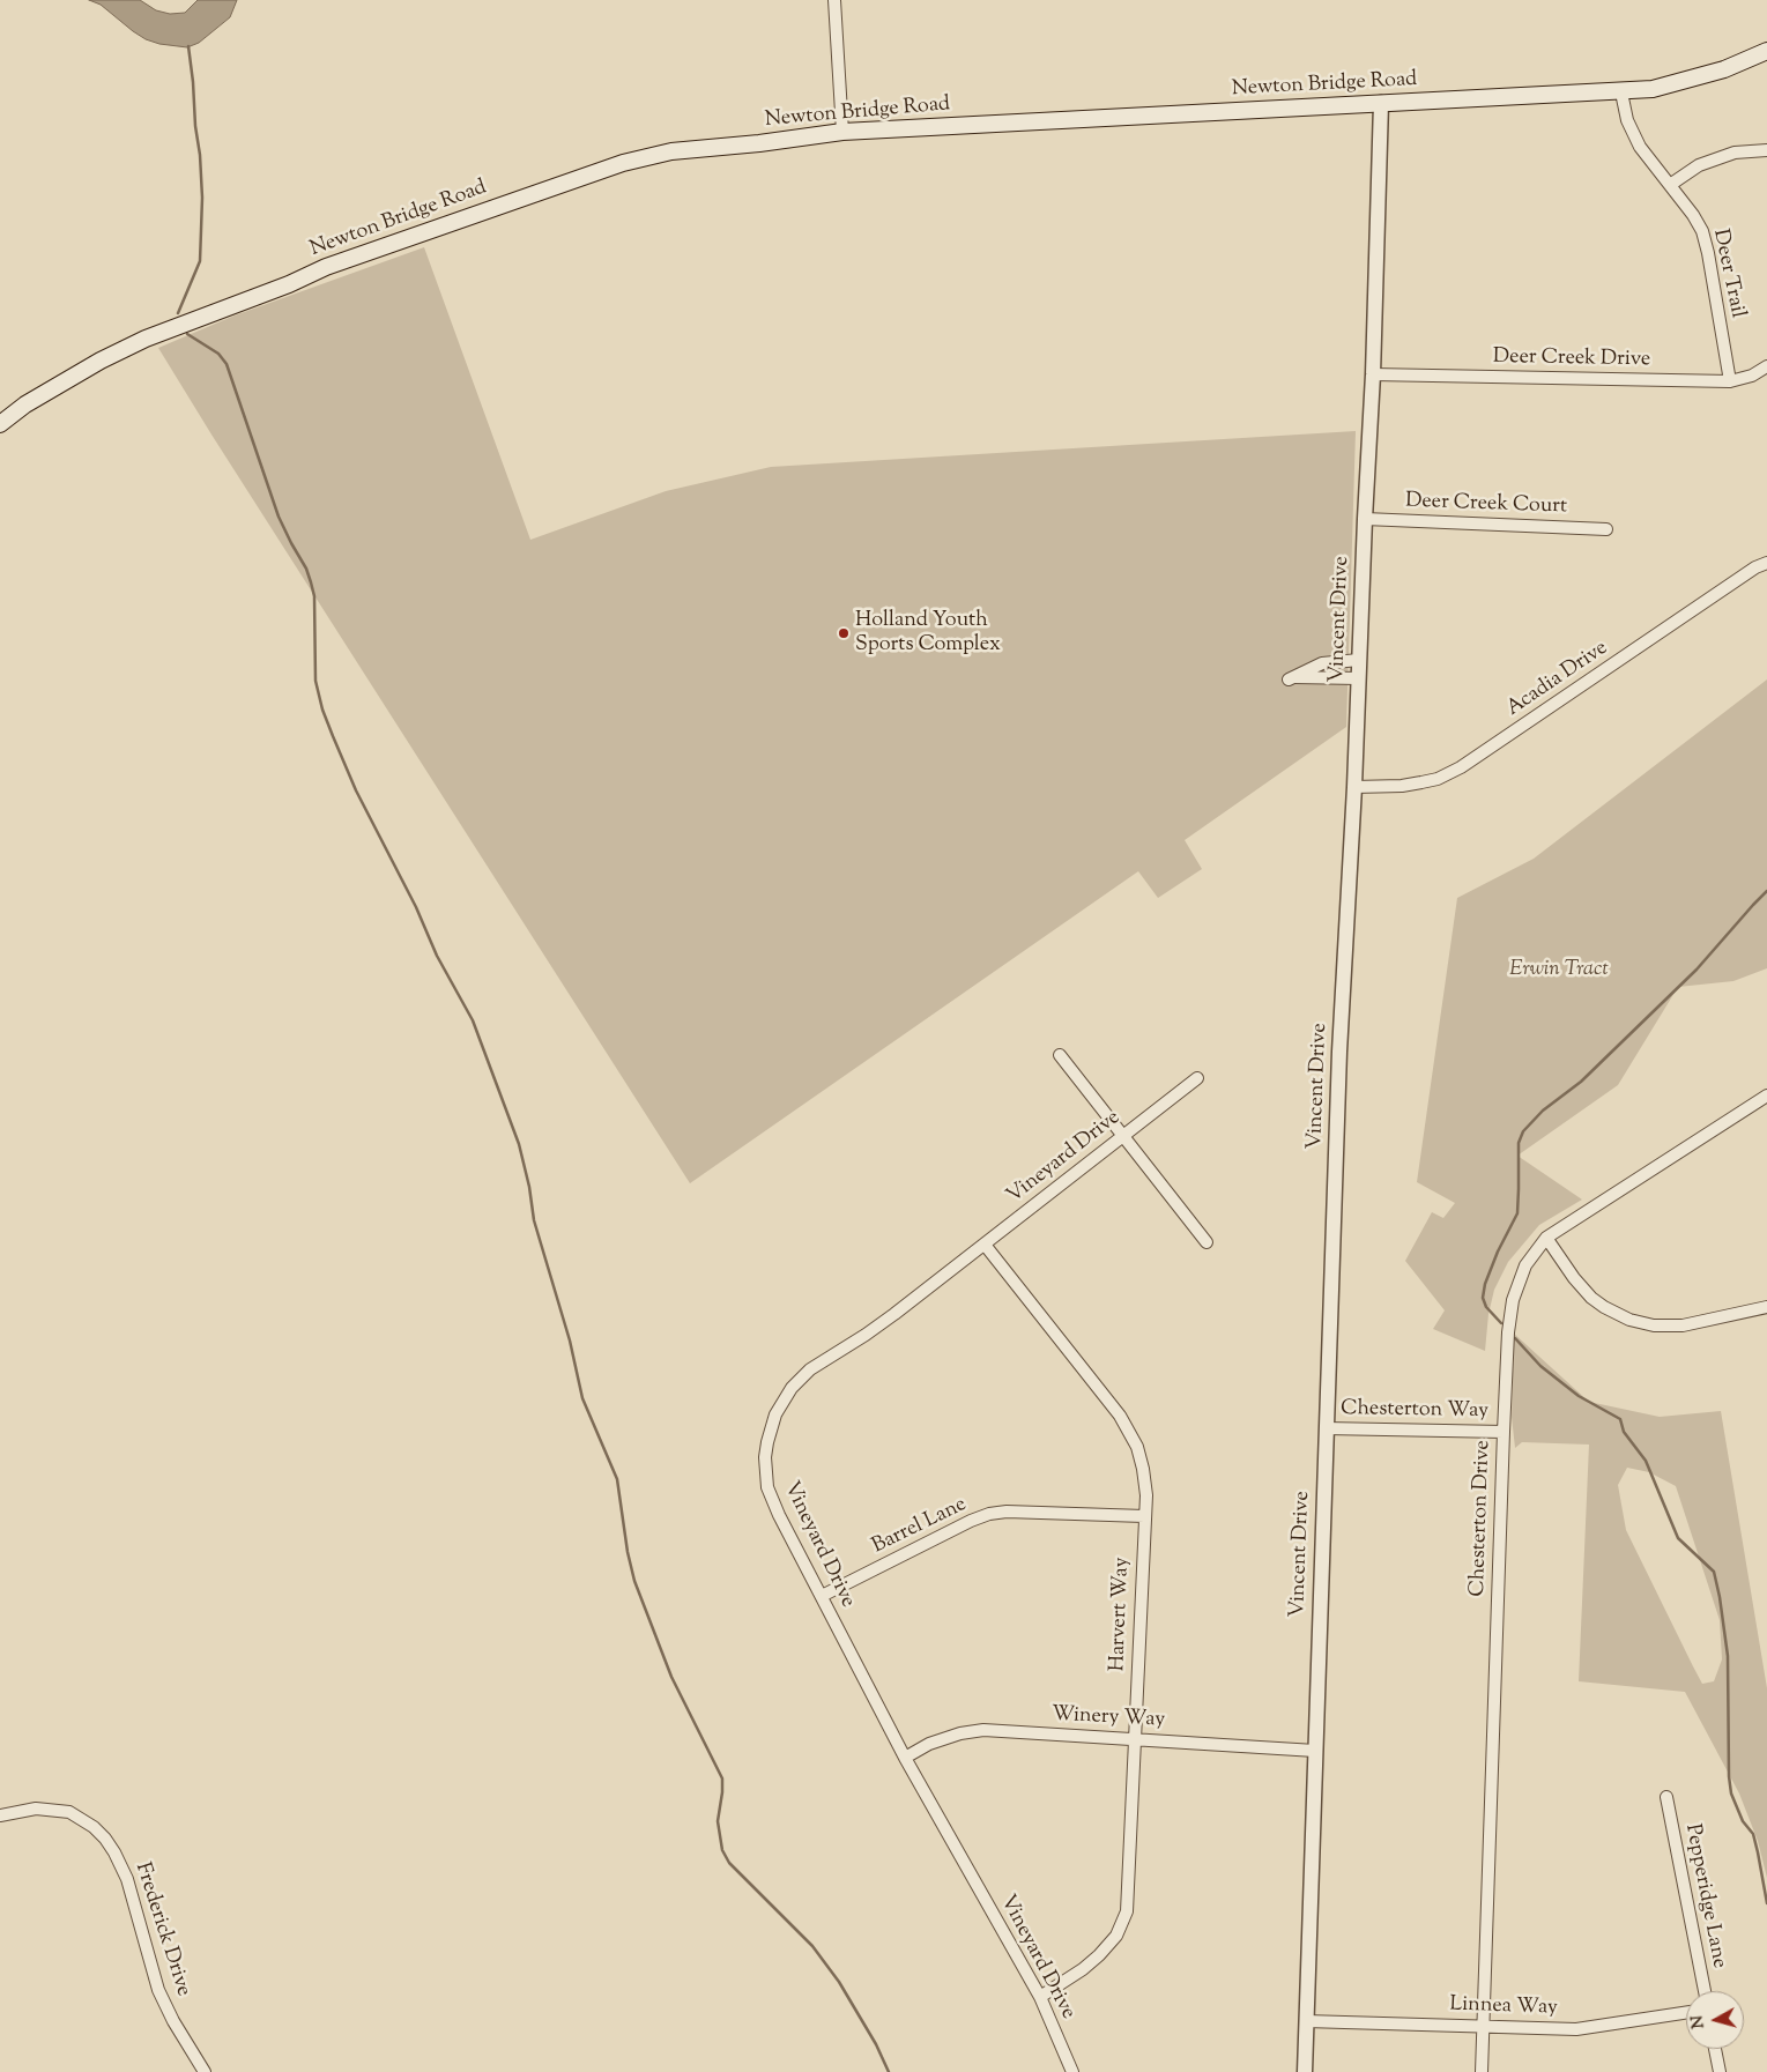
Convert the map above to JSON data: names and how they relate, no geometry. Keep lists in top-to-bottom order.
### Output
{
  "streets": {
    "main road": ["Newton Bridge Road"],
    "street": [
      "Deer Trail",
      "Deer Creek Drive",
      "Deer Creek Court",
      "Vincent Drive",
      "Acadia Drive",
      "Vineyard Drive",
      "Chesterton Way",
      "Chesterton Drive",
      "Barrel Lane",
      "Harvert Way",
      "Winery Way",
      "Pepperidge Lane",
      "Frederick Drive",
      "Linnea Way"
    ]
  },
  "crossings": [
    ["Newton Bridge Road", "Deer Trail"],
    ["Newton Bridge Road", "Vincent Drive"],
    ["Deer Trail", "Deer Creek Drive"],
    ["Deer Creek Drive", "Vincent Drive"],
    ["Deer Creek Court", "Vincent Drive"],
    ["Vincent Drive", "Acadia Drive"],
    ["Vincent Drive", "Chesterton Way"],
    ["Vincent Drive", "Winery Way"],
    ["Vincent Drive", "Linnea Way"],
    ["Vineyard Drive", "Barrel Lane"],
    ["Vineyard Drive", "Harvert Way"],
    ["Vineyard Drive", "Winery Way"],
    ["Chesterton Way", "Chesterton Drive"],
    ["Chesterton Drive", "Linnea Way"],
    ["Barrel Lane", "Harvert Way"],
    ["Harvert Way", "Winery Way"]
  ],
  "parks": ["Erwin Tract"],
  "places": ["Holland Youth Sports Complex"],
  "north": "left"
}
